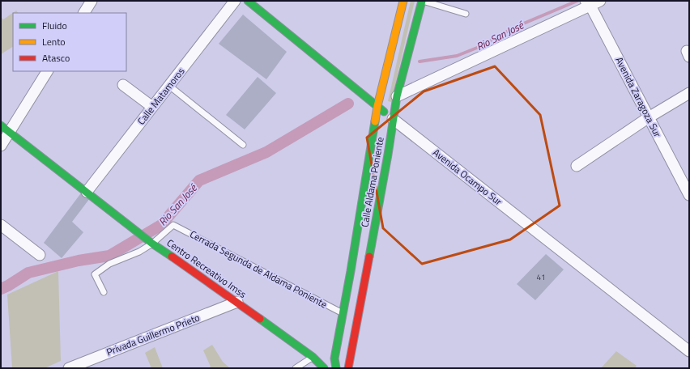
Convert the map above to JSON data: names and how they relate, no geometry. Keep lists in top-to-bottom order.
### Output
{
  "streets": {
    "main road": ["Avenida Ocampo Sur", "Calle Aldama Poniente", "Centro Recreativo Imss"],
    "street": ["Calle Matamoros", "Avenida Zaragoza Sur", "Privada Guillermo Prieto"],
    "lane": ["Cerrada Segunda de Aldama Poniente"]
  },
  "crossings": [
    ["Calle Matamoros", "Centro Recreativo Imss"],
    ["Avenida Ocampo Sur", "Calle Aldama Poniente"],
    ["Calle Aldama Poniente", "Cerrada Segunda de Aldama Poniente"],
    ["Centro Recreativo Imss", "Cerrada Segunda de Aldama Poniente"],
    ["Centro Recreativo Imss", "Privada Guillermo Prieto"]
  ],
  "water": ["Rio San José"],
  "house_numbers": ["41"],
  "legend": ["Fluido", "Lento", "Atasco"]
}
